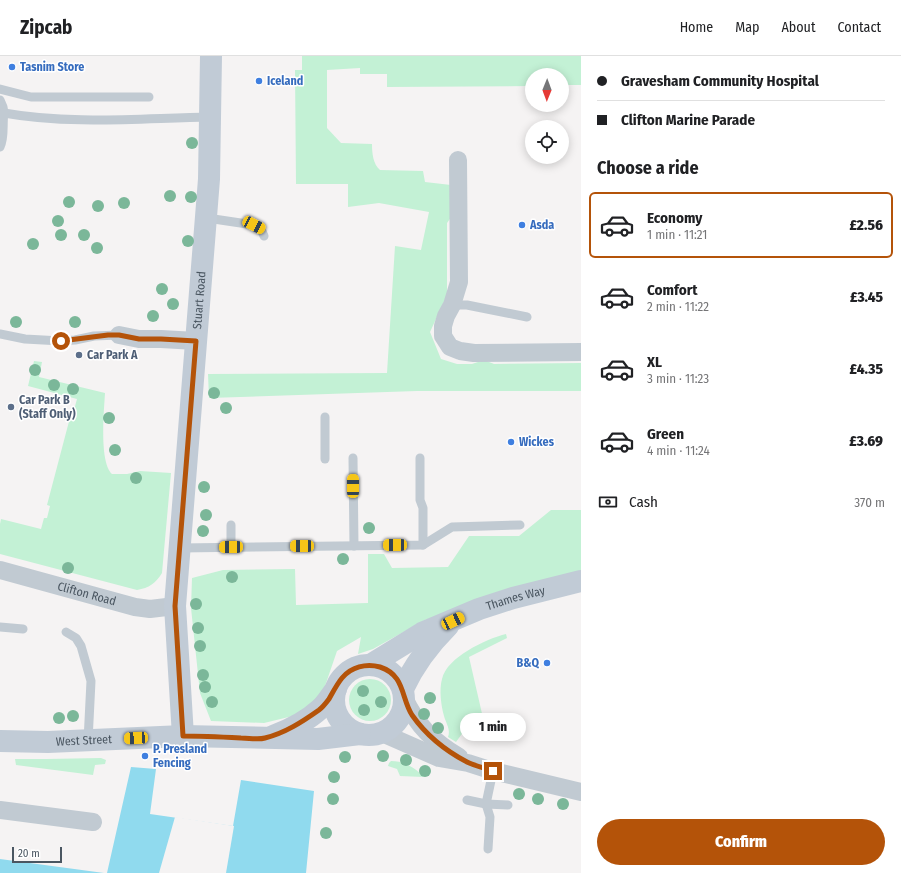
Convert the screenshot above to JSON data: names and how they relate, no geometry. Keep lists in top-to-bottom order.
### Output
{
  "streets": {
    "main road": ["Stuart Road", "Thames Way", "West Street"],
    "street": ["Clifton Road"]
  },
  "crossings": [
    ["Stuart Road", "Clifton Road"],
    ["Stuart Road", "West Street"],
    ["Thames Way", "West Street"]
  ],
  "places": [
    "Tasnim Store",
    "Iceland",
    "Asda",
    "Car Park A",
    "Car Park B (Staff Only)",
    "Wickes",
    "B&Q",
    "P. Presland Fencing"
  ],
  "scale_bar": "20 m",
  "north": "bottom",
  "page": {
    "header": "Zipcab",
    "nav": [
      "Home",
      "Map",
      "About",
      "Contact"
    ],
    "banner": ["Gravesham Community Hospital", "Clifton Marine Parade"],
    "heading": "Choose a ride",
    "list": [
      {
        "name": "Economy",
        "note": "1 min · 11:21",
        "value": "£2.56"
      },
      {
        "name": "Comfort",
        "note": "2 min · 11:22",
        "value": "£3.45"
      },
      {
        "name": "XL",
        "note": "3 min · 11:23",
        "value": "£4.35"
      },
      {
        "name": "Green",
        "note": "4 min · 11:24",
        "value": "£3.69"
      }
    ],
    "pay": ["Cash", "370 m"],
    "bubble": "1 min",
    "buttons": "Confirm",
    "scale": "20 m"
  }
}
